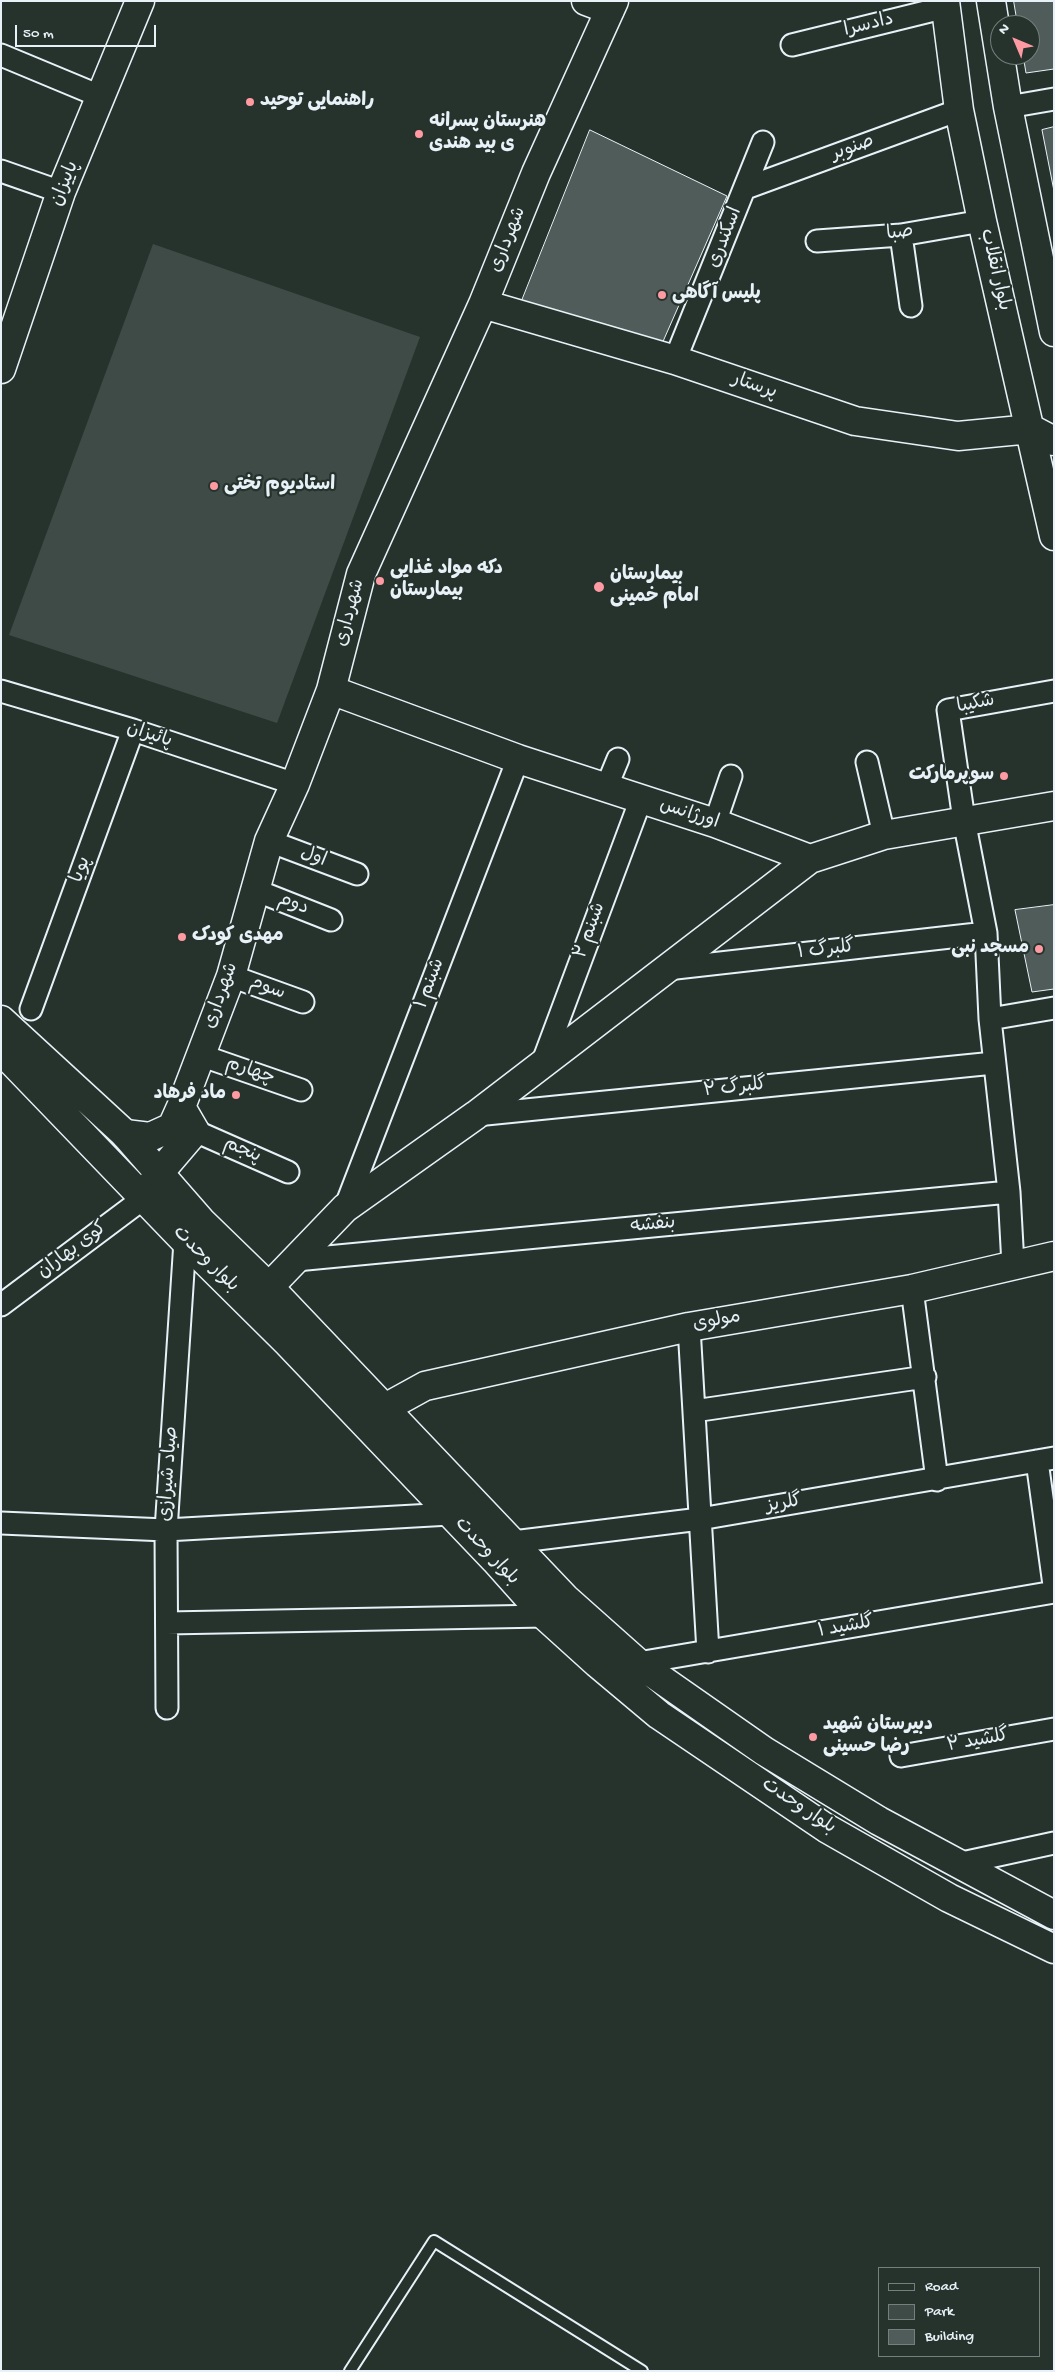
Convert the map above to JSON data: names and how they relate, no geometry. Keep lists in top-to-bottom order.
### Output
{
  "streets": {
    "street": [
      "دادسرا",
      "صنوبر",
      "پاییزان",
      "صبا",
      "اسکندری",
      "شهرداری",
      "بلوار انقلاب",
      "پرستار",
      "شکیبا",
      "پائیزان",
      "اورژانس",
      "اول",
      "پویا",
      "دوم",
      "شبنم ۲",
      "گلبرگ ۱",
      "شبنم ۱",
      "سوم",
      "چهارم",
      "گلبرگ ۲",
      "پنجم",
      "بنفشه",
      "کوی بهاران",
      "بلوار وحدت",
      "مولوی",
      "صیاد شیرازی",
      "گلریز",
      "گلشید ۱",
      "گلشید ۲"
    ]
  },
  "crossings": [
    ["دادسرا", "بلوار انقلاب"],
    ["صنوبر", "اسکندری"],
    ["صنوبر", "بلوار انقلاب"],
    ["صبا", "بلوار انقلاب"],
    ["اسکندری", "پرستار"],
    ["شهرداری", "پرستار"],
    ["شهرداری", "پائیزان"],
    ["شهرداری", "اورژانس"],
    ["شهرداری", "اول"],
    ["شهرداری", "دوم"],
    ["شهرداری", "سوم"],
    ["شهرداری", "چهارم"],
    ["شهرداری", "بلوار وحدت"],
    ["بلوار انقلاب", "پرستار"],
    ["پائیزان", "پویا"],
    ["اورژانس", "شبنم ۲"],
    ["اورژانس", "شبنم ۱"],
    ["کوی بهاران", "بلوار وحدت"],
    ["بلوار وحدت", "مولوی"],
    ["بلوار وحدت", "صیاد شیرازی"],
    ["بلوار وحدت", "گلریز"],
    ["بلوار وحدت", "گلشید ۱"]
  ],
  "places": [
    "راهنمایی توحید",
    "هنرستان پسرانه ی بید هندی",
    "پلیس آگاهی",
    "استادیوم تختی",
    "دکه مواد غذایی بیمارستان",
    "بیمارستان امام خمینی",
    "سوپرمارکت",
    "مهدی کودک",
    "مسجد نبی",
    "ماد فرهاد",
    "دبیرستان شهید رضا حسینی"
  ],
  "legend": ["Road", "Park", "Building"],
  "scale_bar": "50 m",
  "north": "top left"
}
